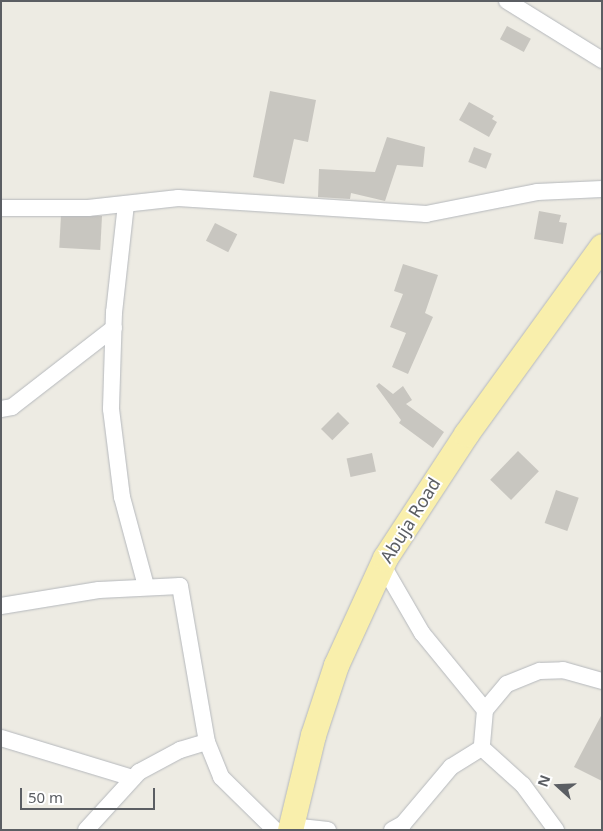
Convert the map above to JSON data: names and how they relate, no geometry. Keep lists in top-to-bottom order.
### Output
{
  "streets": {
    "main road": ["Abuja Road"]
  },
  "scale_bar": "50 m",
  "north": "left"
}
